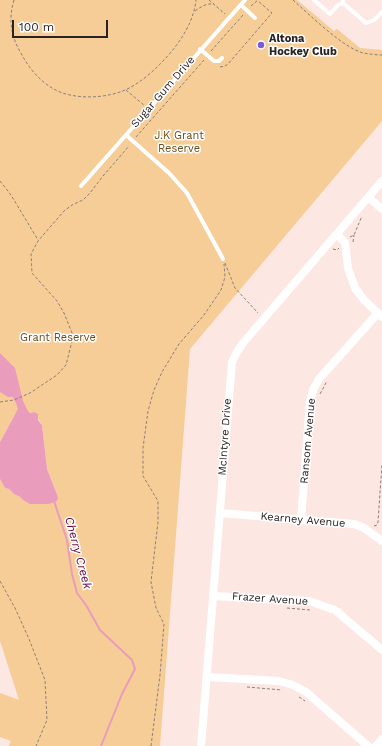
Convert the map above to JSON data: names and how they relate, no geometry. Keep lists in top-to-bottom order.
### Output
{
  "streets": {
    "street": [
      "McIntyre Drive",
      "Ransom Avenue",
      "Kearney Avenue",
      "Frazer Avenue"
    ],
    "lane": ["Sugar Gum Drive"]
  },
  "crossings": [
    ["McIntyre Drive", "Kearney Avenue"],
    ["McIntyre Drive", "Frazer Avenue"],
    ["Ransom Avenue", "Kearney Avenue"]
  ],
  "water": ["Cherry Creek"],
  "parks": ["J.K Grant Reserve", "Grant Reserve"],
  "places": ["Altona Hockey Club"],
  "scale_bar": "100 m"
}
